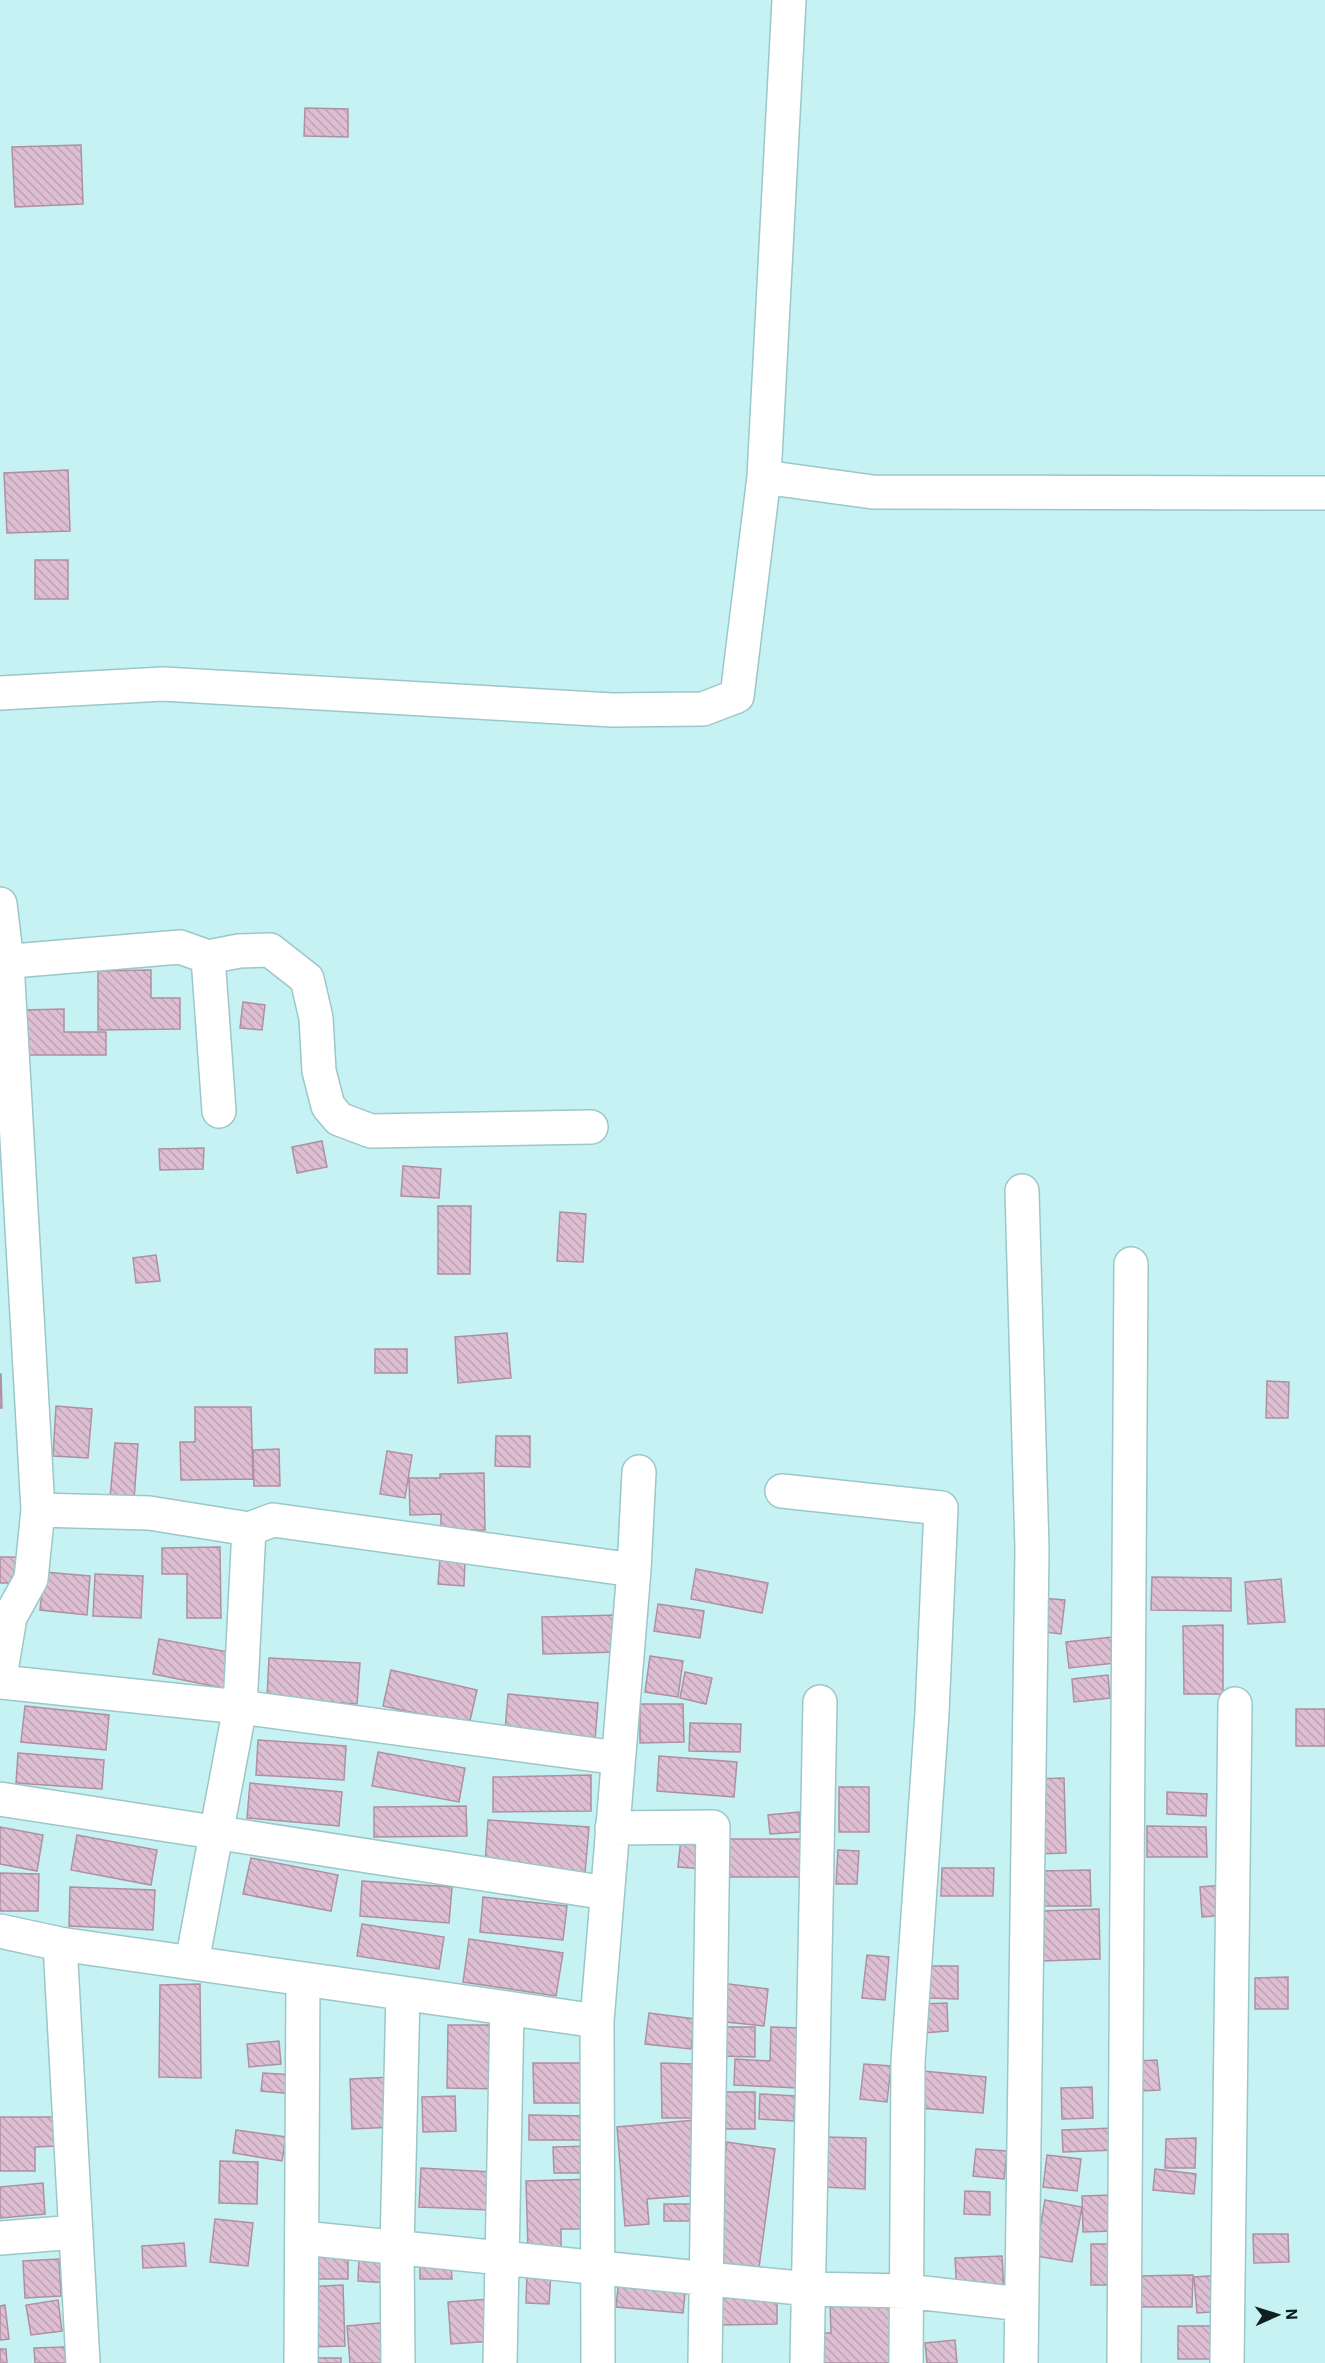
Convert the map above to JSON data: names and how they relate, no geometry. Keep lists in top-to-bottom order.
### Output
{
  "north": "right"
}
